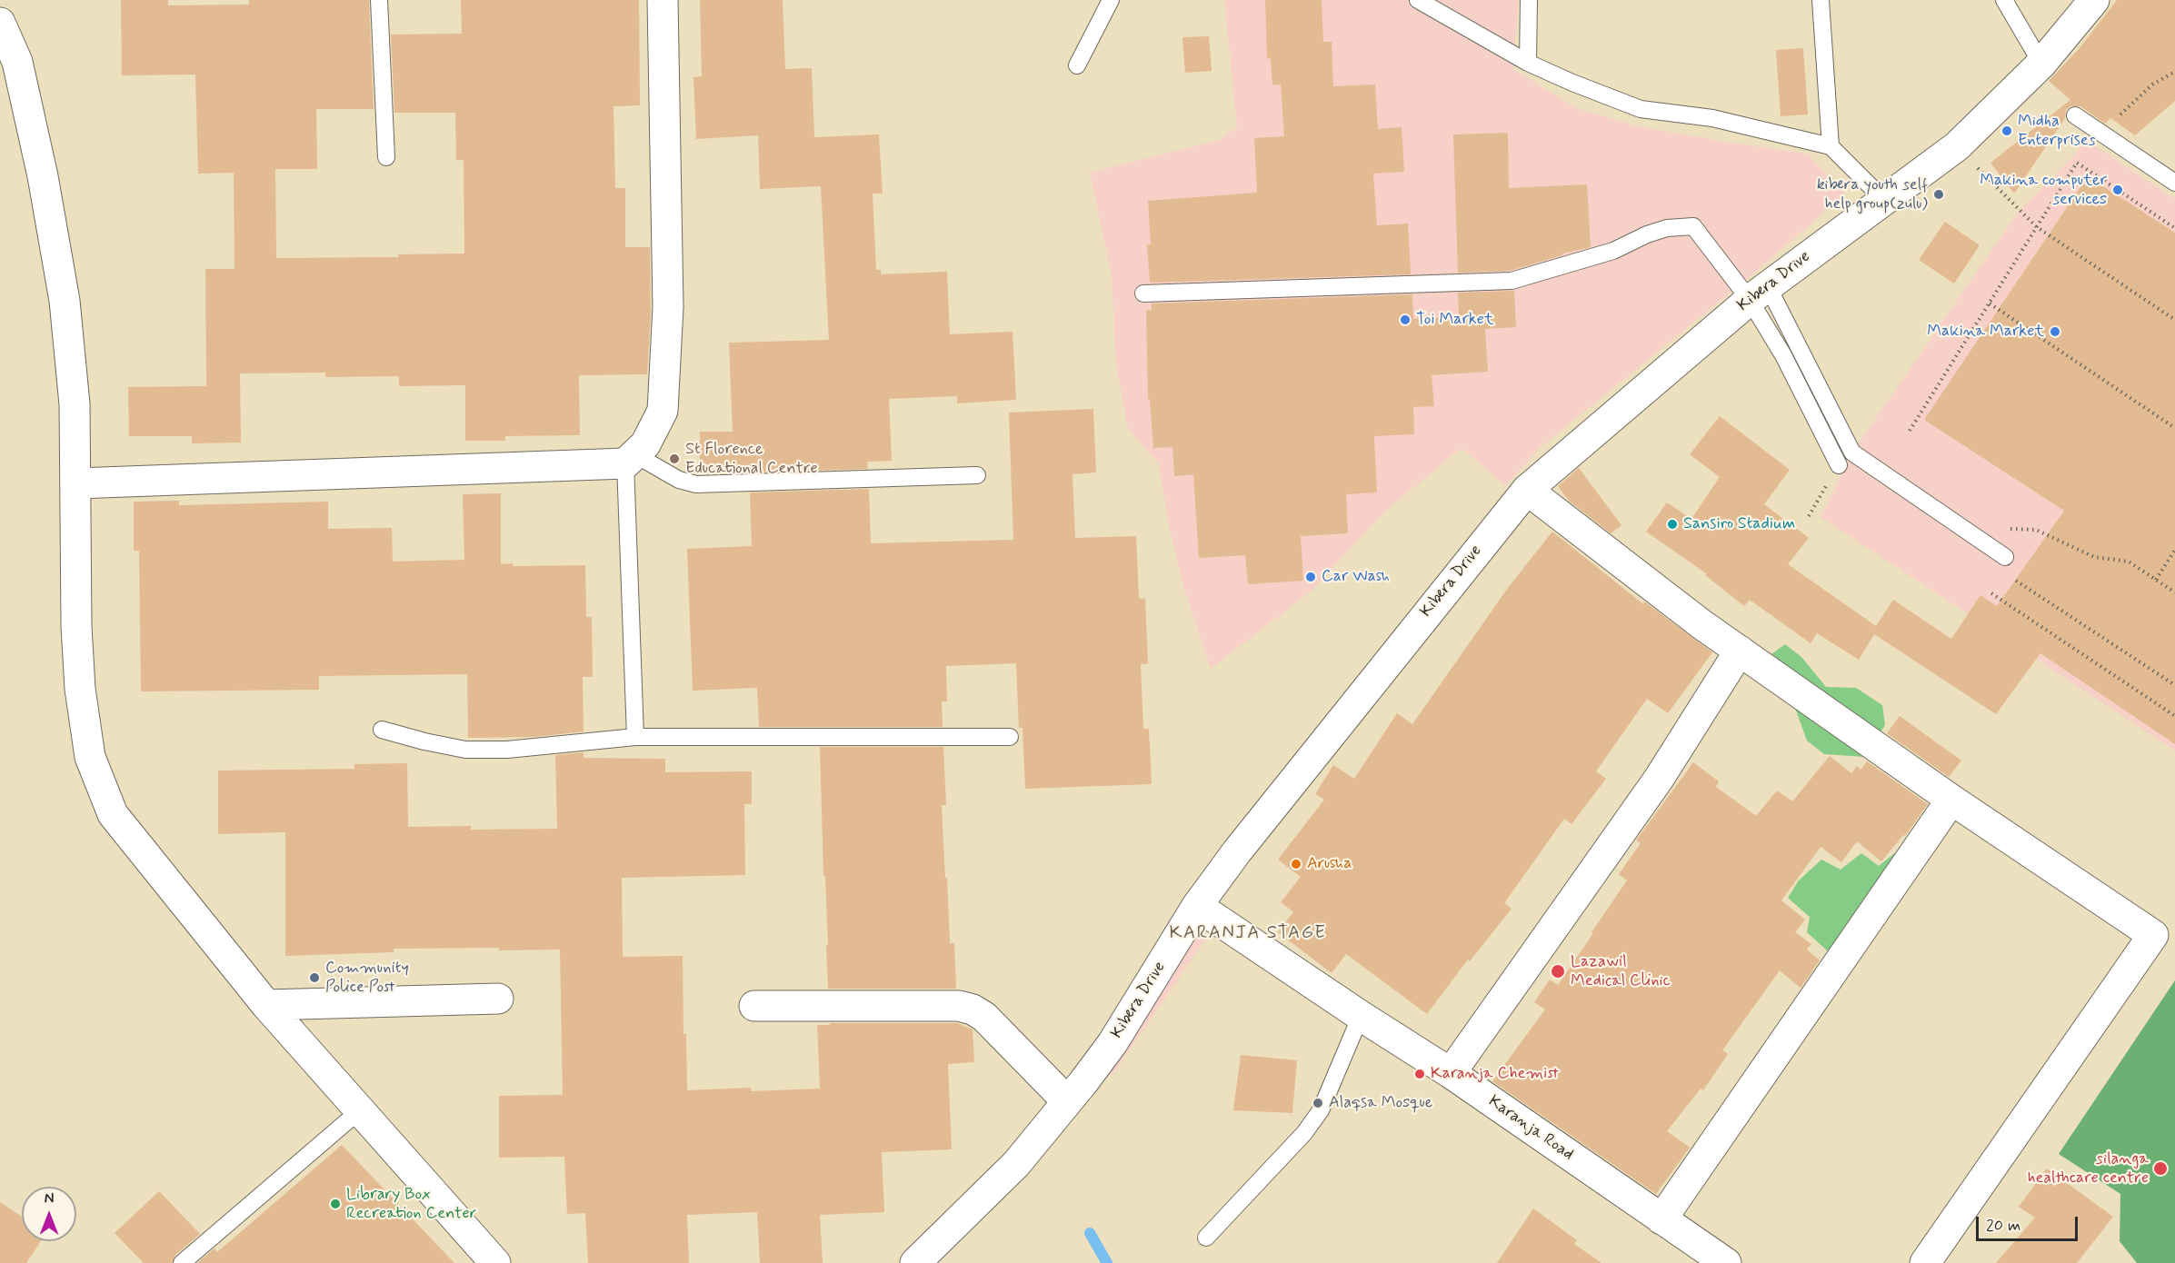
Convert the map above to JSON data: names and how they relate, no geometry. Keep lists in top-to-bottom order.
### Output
{
  "streets": {
    "street": ["Kibera Drive", "Karanja Road"]
  },
  "crossings": [
    ["Kibera Drive", "Karanja Road"]
  ],
  "districts": ["KARANJA STAGE"],
  "places": [
    "Midha Enterprises",
    "Makina computer services",
    "kibera youth self help group(zulu)",
    "Toi Market",
    "Makina Market",
    "St Florence Educational Centre",
    "Sansiro Stadium",
    "Car Wash",
    "Arusha",
    "Lazawil Medical Clinic",
    "Community Police Post",
    "Karanja Chemist",
    "Alaqsa Mosque",
    "silanga healthcare centre",
    "Library Box Recreation Center"
  ],
  "scale_bar": "20 m",
  "north": "top"
}
